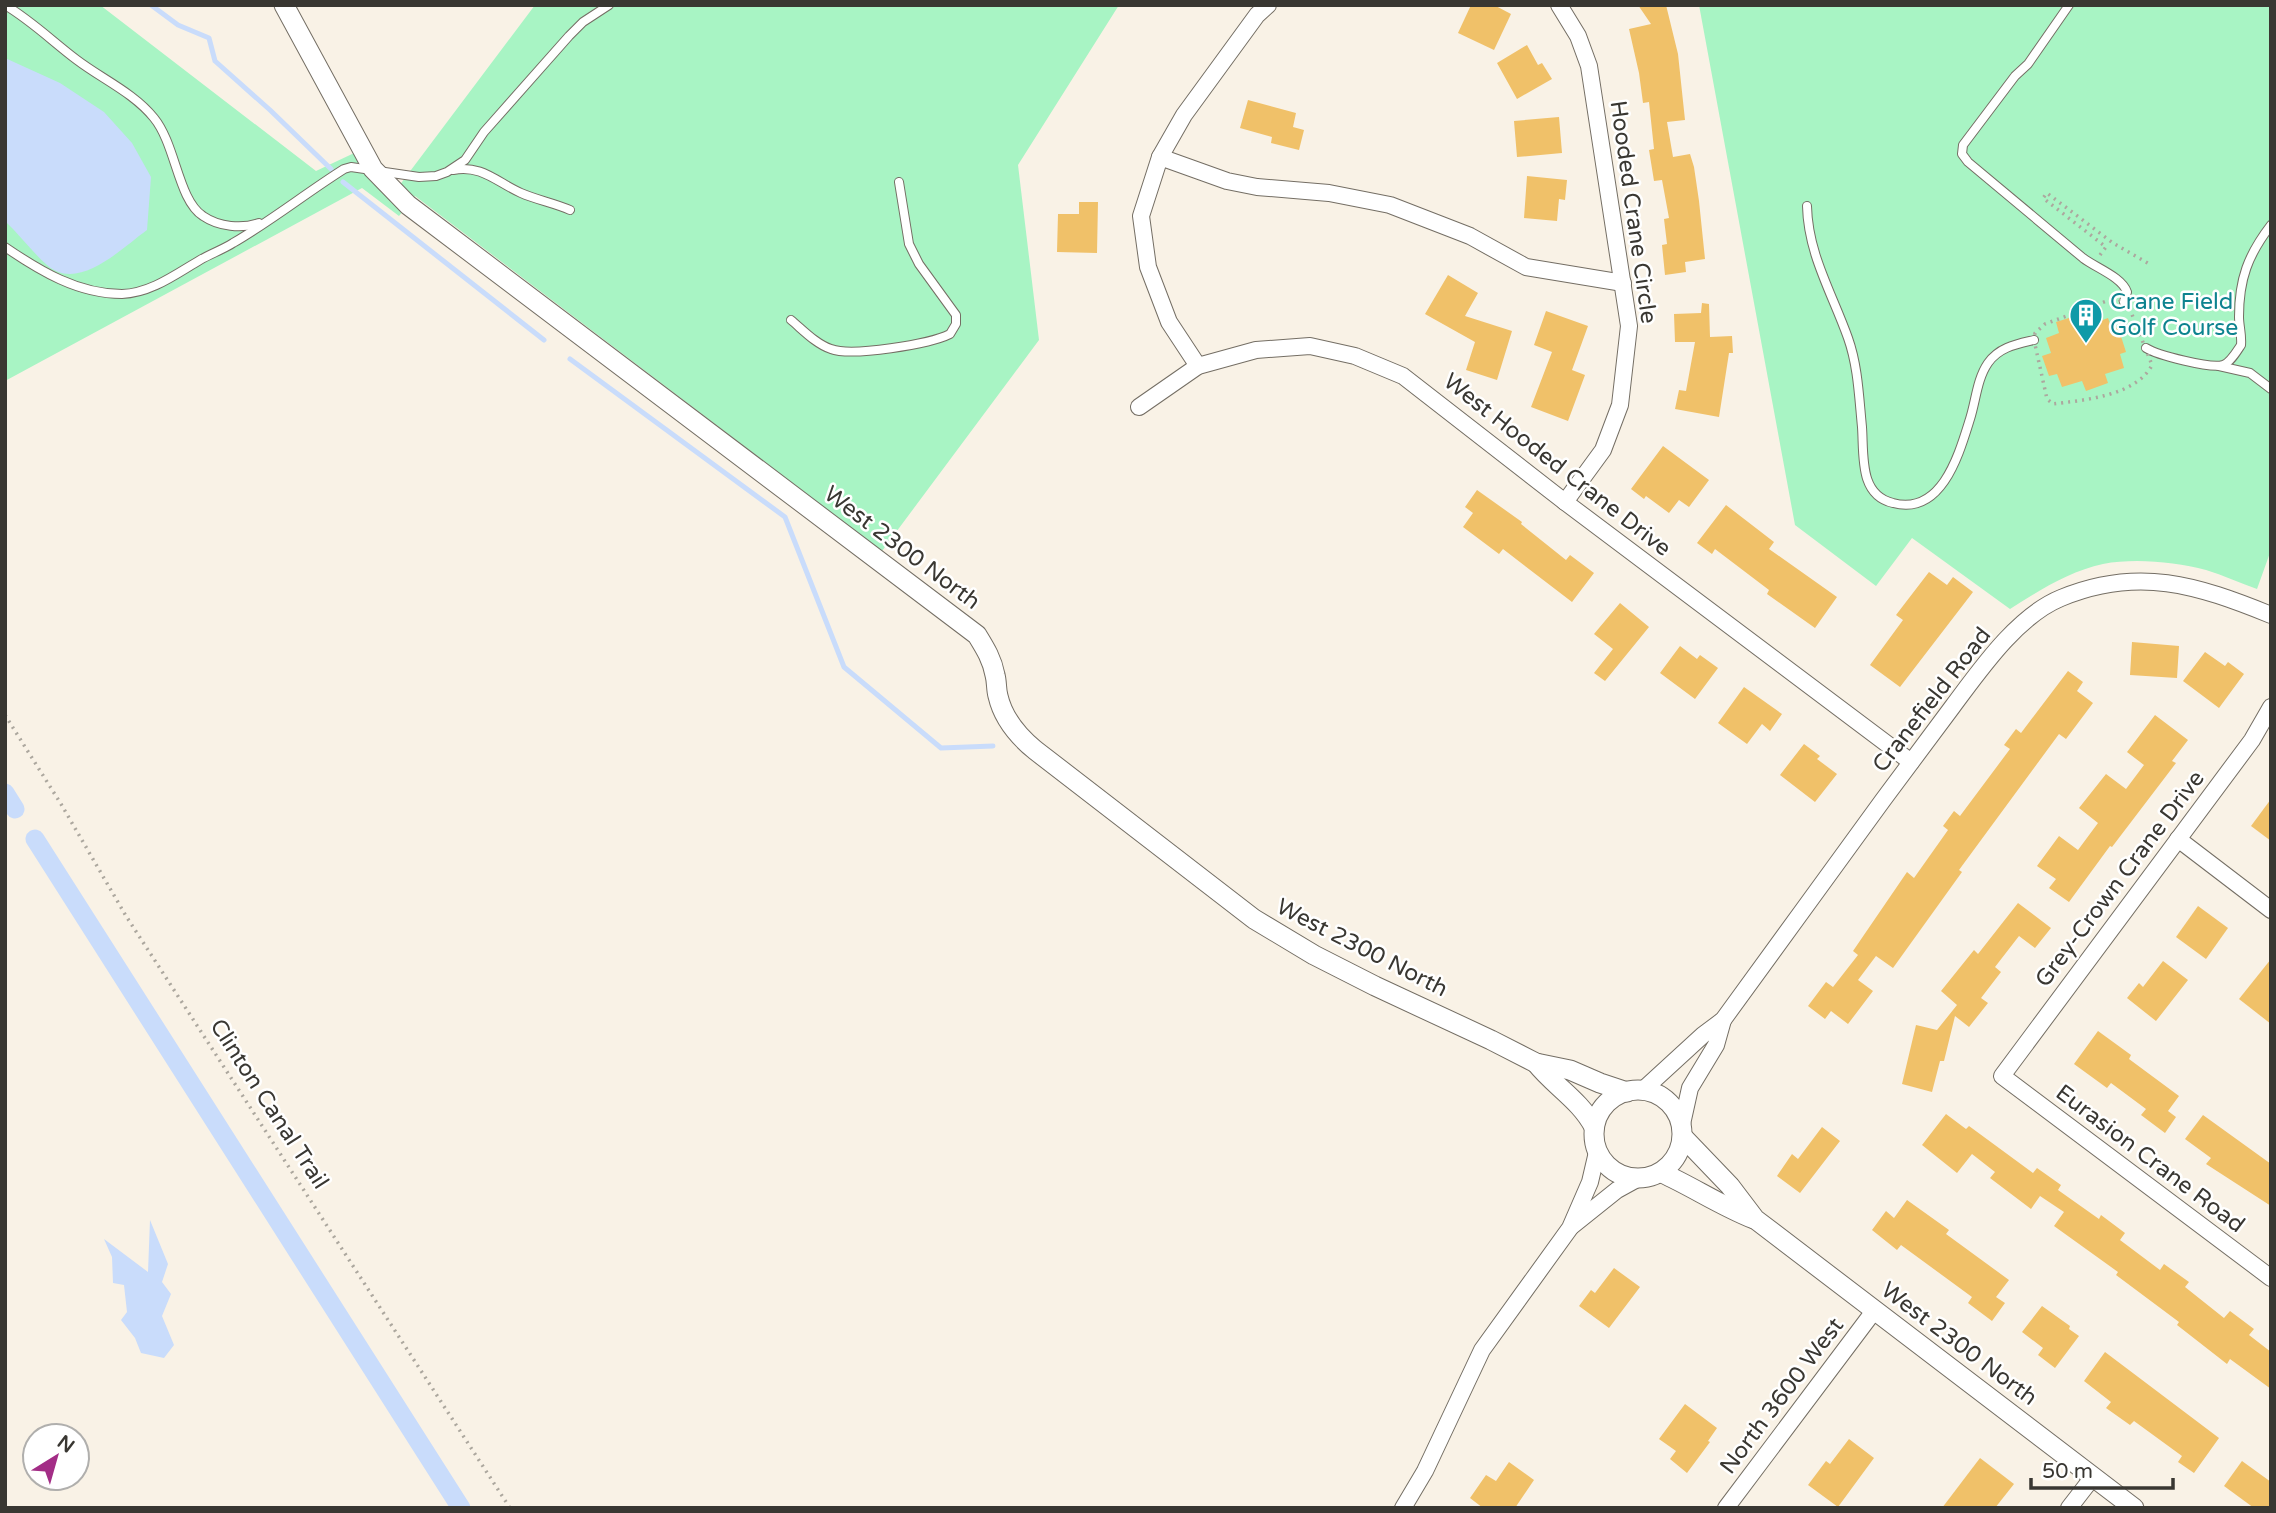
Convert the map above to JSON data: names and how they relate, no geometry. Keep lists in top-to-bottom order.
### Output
{
  "streets": {
    "street": [
      "Hooded Crane Circle",
      "West Hooded Crane Drive",
      "West 2300 North",
      "Cranefield Road",
      "Grey-Crown Crane Drive",
      "Eurasion Crane Road",
      "North 3600 West"
    ],
    "path": ["Clinton Canal Trail"]
  },
  "crossings": [
    ["Hooded Crane Circle", "West Hooded Crane Drive"],
    ["West Hooded Crane Drive", "Cranefield Road"],
    ["West 2300 North", "North 3600 West"],
    ["Grey-Crown Crane Drive", "Eurasion Crane Road"]
  ],
  "places": {
    "building": ["Crane Field Golf Course"]
  },
  "scale_bar": "50 m",
  "north": "top right"
}
